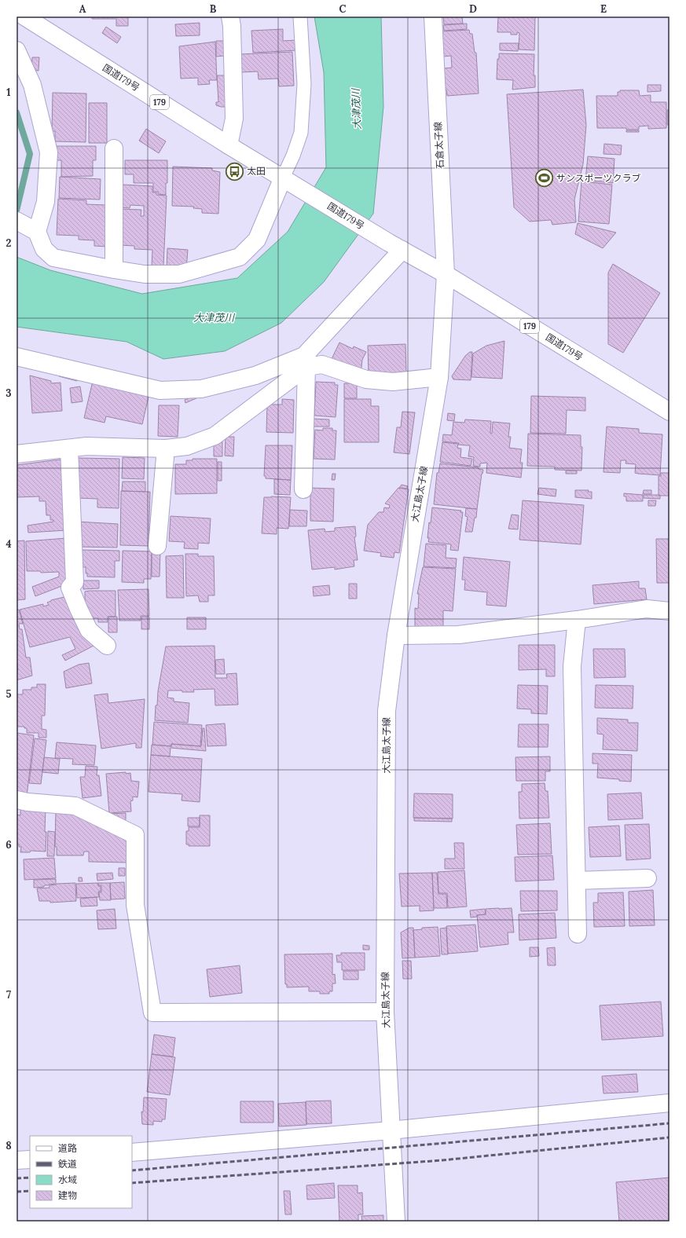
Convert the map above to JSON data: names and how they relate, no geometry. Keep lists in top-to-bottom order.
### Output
{
  "streets": {
    "main road": [
      "国道179号",
      "179",
      "石倉太子線",
      "大江島太子線"
    ]
  },
  "crossings": [
    ["国道179号", "石倉太子線"],
    ["国道179号", "大江島太子線"],
    ["石倉太子線", "大江島太子線"]
  ],
  "water": ["大津茂川"],
  "places": {
    "bus stop": ["太田"],
    "sports": ["サンスポーツクラブ"]
  },
  "legend": [
    "道路",
    "鉄道",
    "水域",
    "建物"
  ],
  "grid": {
    "columns": [
      "A",
      "B",
      "C",
      "D",
      "E"
    ],
    "rows": [
      "1",
      "2",
      "3",
      "4",
      "5",
      "6",
      "7",
      "8"
    ]
  }
}
